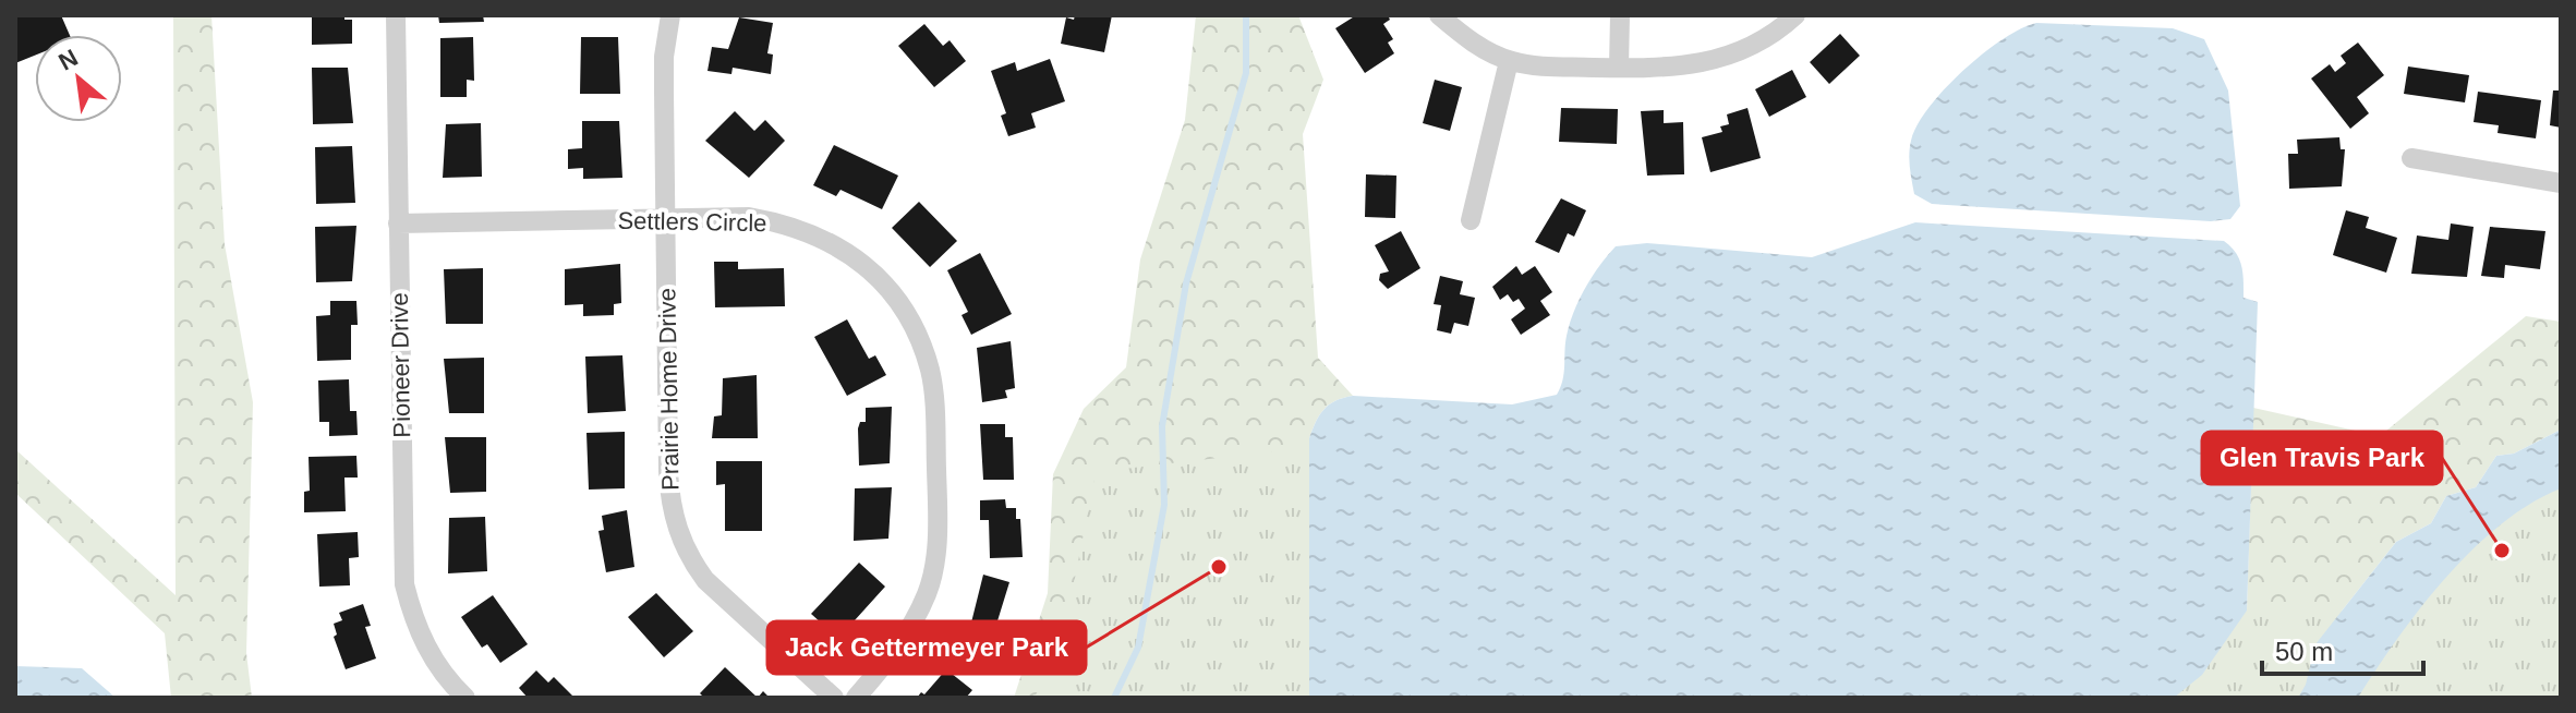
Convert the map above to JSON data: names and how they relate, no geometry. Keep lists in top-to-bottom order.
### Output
{
  "streets": {
    "street": ["Settlers Circle", "Pioneer Drive", "Prairie Home Drive"]
  },
  "crossings": [
    ["Settlers Circle", "Pioneer Drive"],
    ["Settlers Circle", "Prairie Home Drive"]
  ],
  "places": ["Glen Travis Park", "Jack Gettermeyer Park"],
  "scale_bar": "50 m",
  "north": "top left"
}
